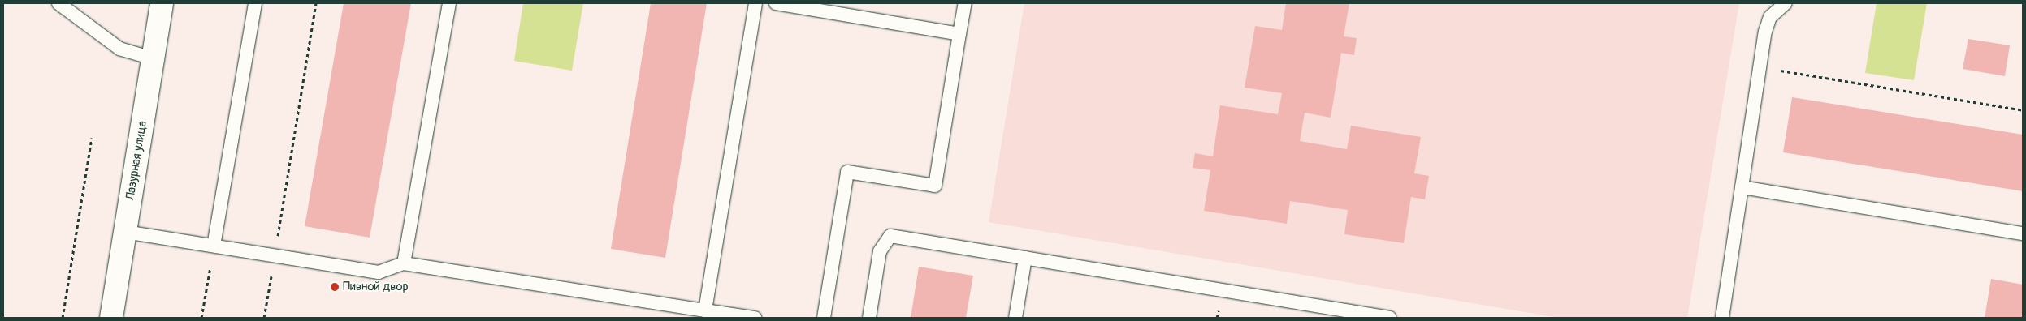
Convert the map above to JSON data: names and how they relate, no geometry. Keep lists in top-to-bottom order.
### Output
{
  "streets": {
    "street": ["Лазурная улица"]
  },
  "places": ["Пивной двор"]
}
